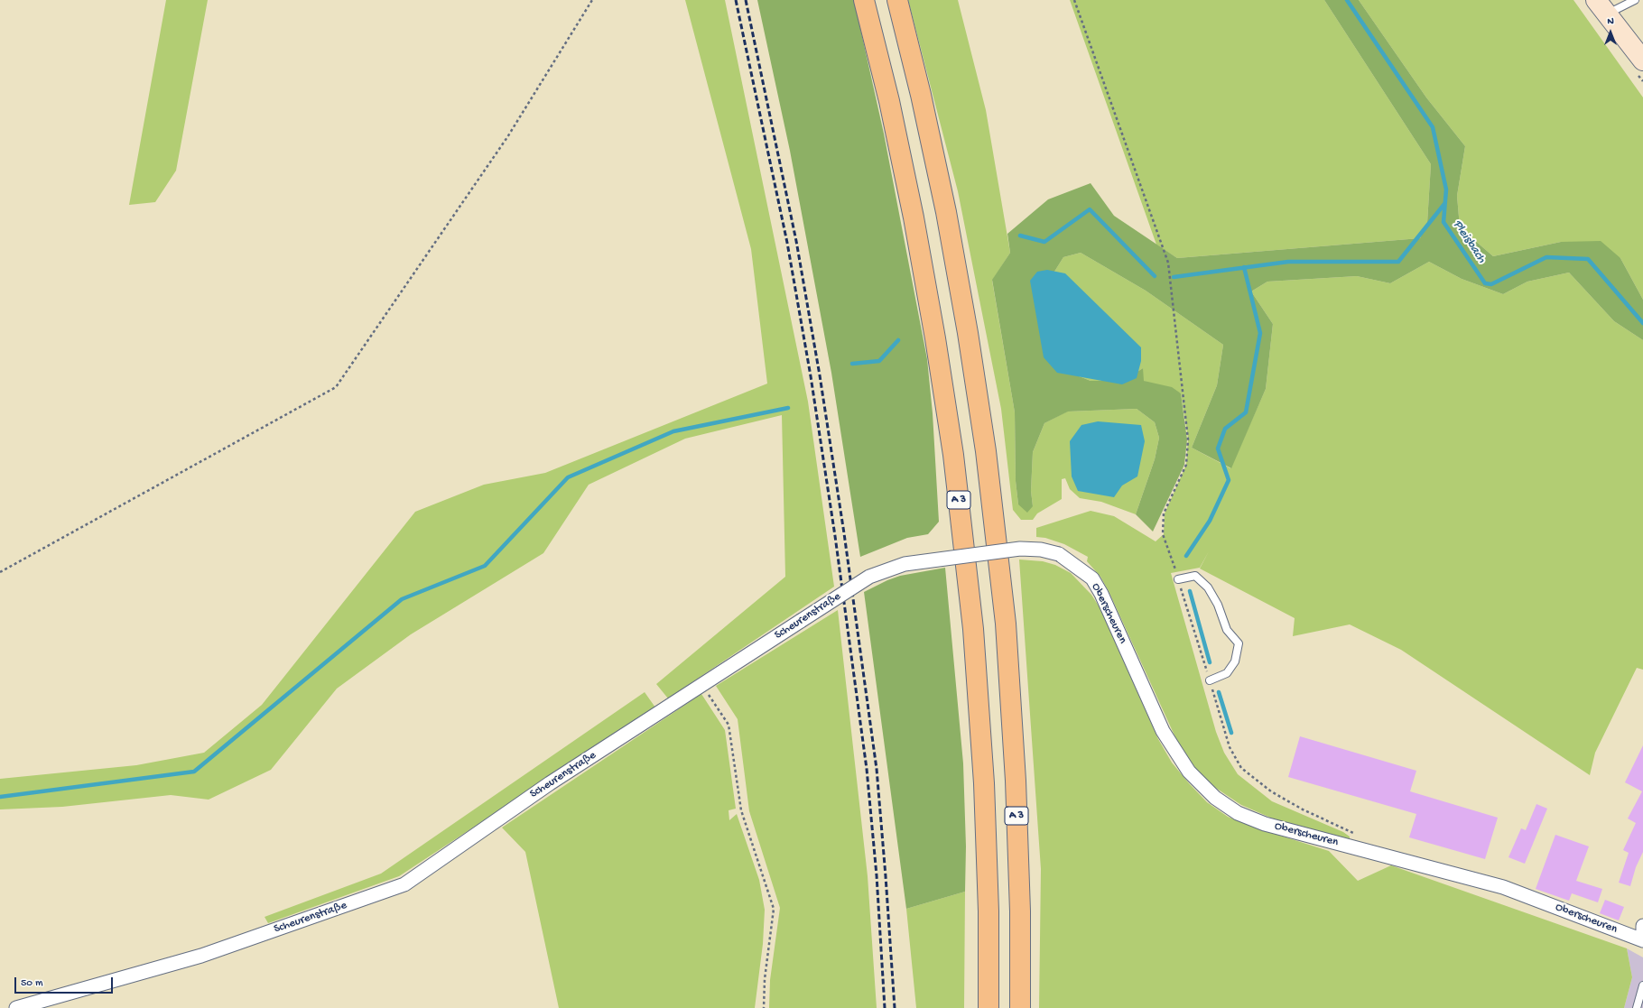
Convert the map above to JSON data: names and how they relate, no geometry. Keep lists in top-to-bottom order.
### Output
{
  "streets": {
    "highway": ["A 3"],
    "street": ["Oberscheuren", "Scheurenstraße"]
  },
  "crossings": [
    ["Oberscheuren", "Scheurenstraße"]
  ],
  "water": ["Pleisbach"],
  "scale_bar": "50 m",
  "north": "top"
}
